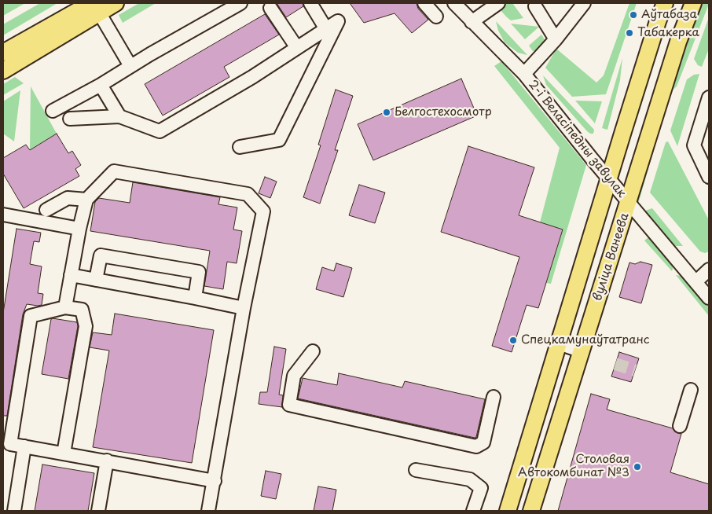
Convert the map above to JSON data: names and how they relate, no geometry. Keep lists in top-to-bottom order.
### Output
{
  "streets": {
    "main road": ["вуліца Ванеева"],
    "street": ["2-і Веласіпедны завулак"]
  },
  "crossings": [
    ["2-і Веласіпедны завулак", "вуліца Ванеева"]
  ],
  "places": [
    "Аўтабаза",
    "Табакерка",
    "Белгостехосмотр",
    "Спецкамунаўтатранс",
    "Столовая Автокомбинат №3"
  ]
}
